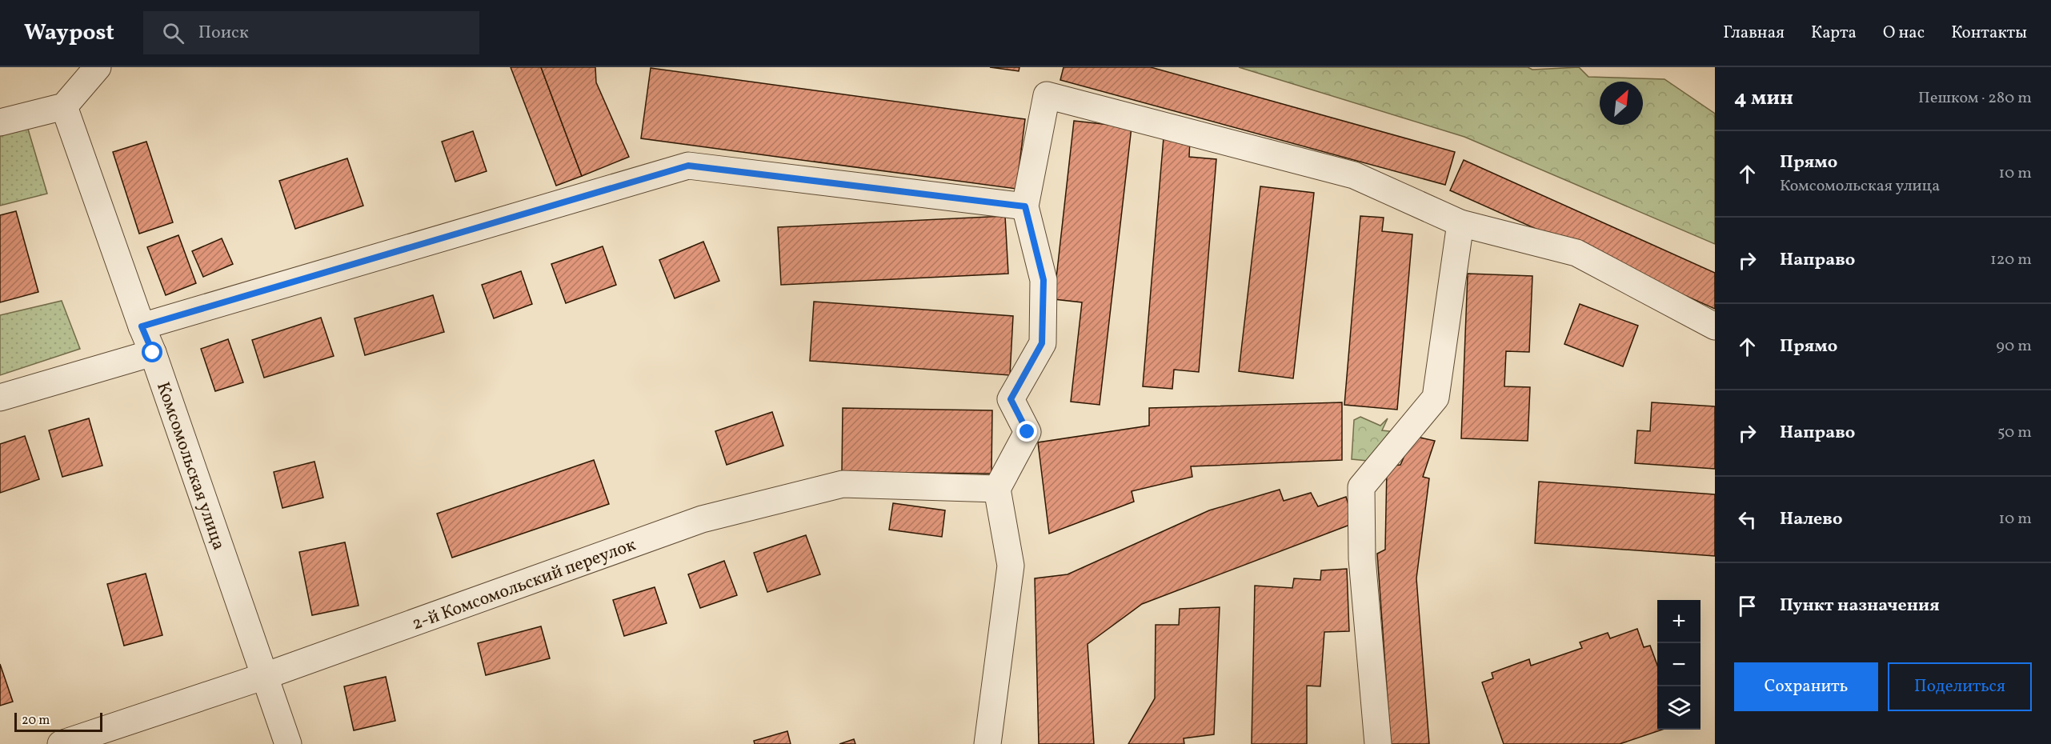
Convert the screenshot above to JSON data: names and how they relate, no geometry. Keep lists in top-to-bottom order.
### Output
{
  "streets": {
    "street": ["Комсомольская улица", "2-й Комсомольский переулок"]
  },
  "crossings": [
    ["Комсомольская улица", "2-й Комсомольский переулок"]
  ],
  "scale_bar": "20 m",
  "north": "top right",
  "page": {
    "header": "Waypost",
    "search": "Поиск",
    "nav": [
      "Главная",
      "Карта",
      "О нас",
      "Контакты"
    ],
    "heading": ["4 мин", "Пешком · 280 m"],
    "list": [
      ["Прямо", "Комсомольская улица", "10 m"],
      ["Направо", "120 m"],
      ["Прямо", "90 m"],
      ["Направо", "50 m"],
      ["Налево", "10 m"],
      "Пункт назначения"
    ],
    "map_buttons": ["+", "−"],
    "buttons": ["Сохранить", "Поделиться"],
    "scale": "20 m"
  }
}
